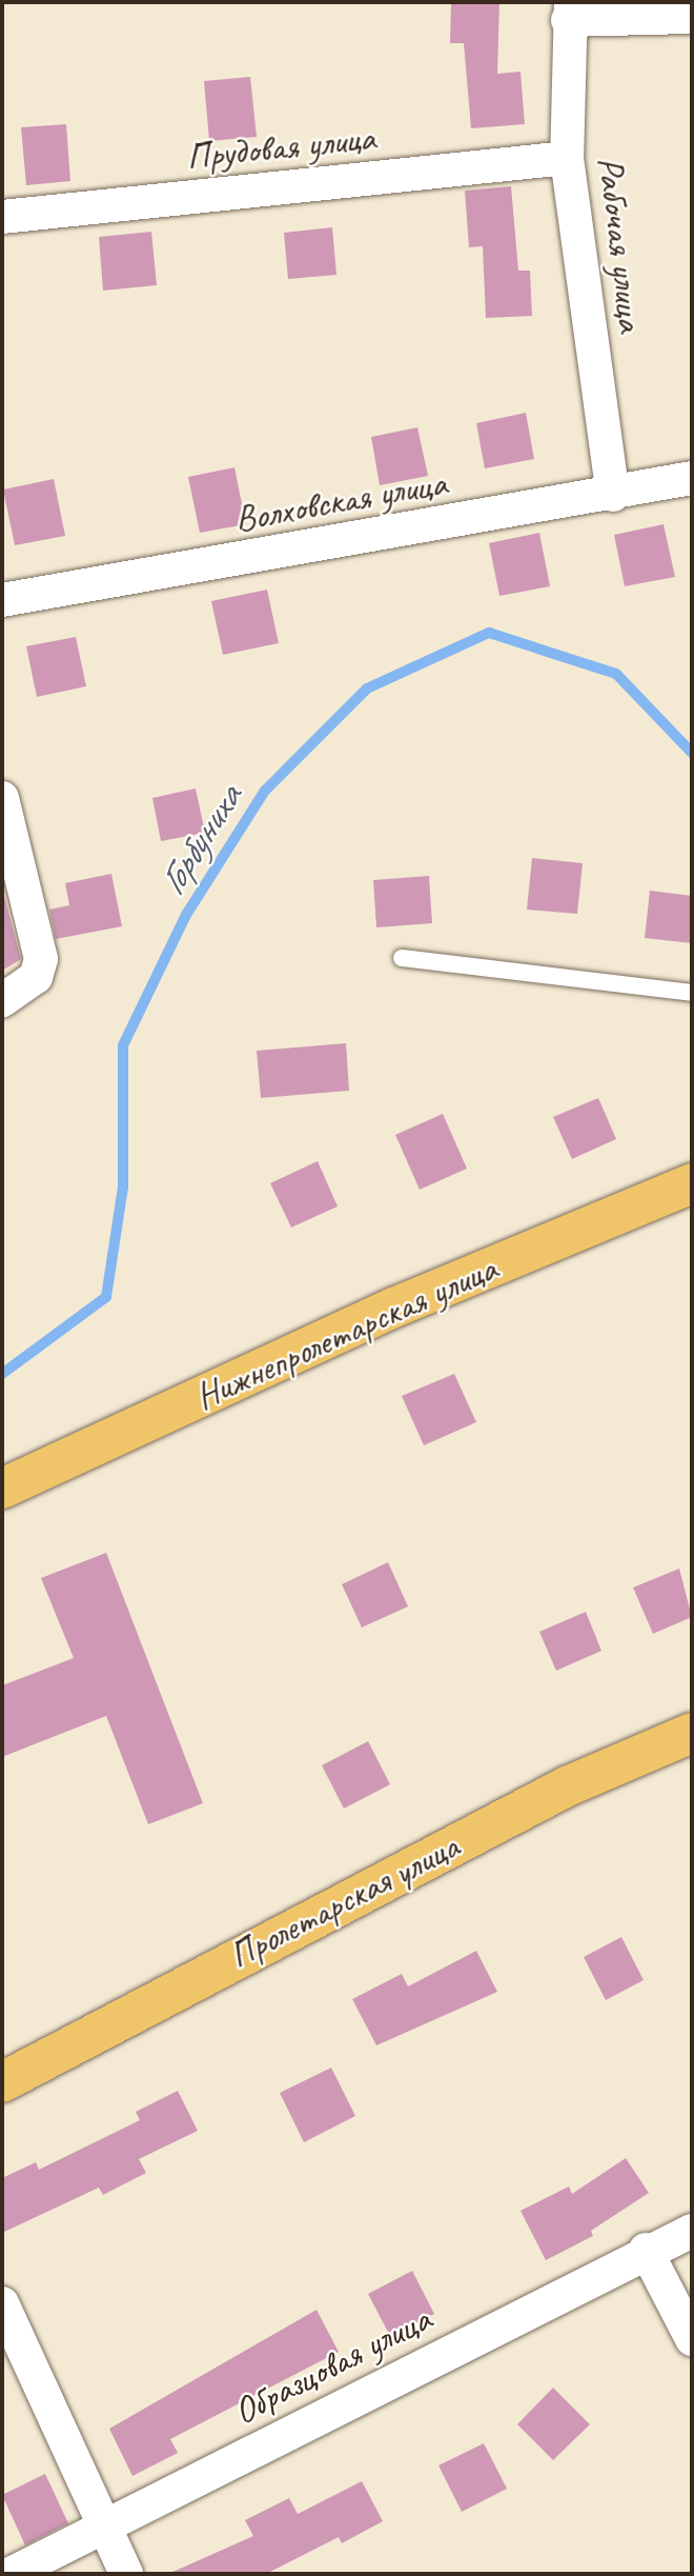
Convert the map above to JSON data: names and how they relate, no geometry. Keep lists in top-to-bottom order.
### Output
{
  "streets": {
    "main road": ["Нижнепролетарская улица", "Пролетарская улица"],
    "street": [
      "Прудовая улица",
      "Рабочая улица",
      "Волховская улица",
      "Образцовая улица"
    ]
  },
  "crossings": [
    ["Прудовая улица", "Рабочая улица"],
    ["Рабочая улица", "Волховская улица"]
  ],
  "water": ["Горбуниха"]
}
